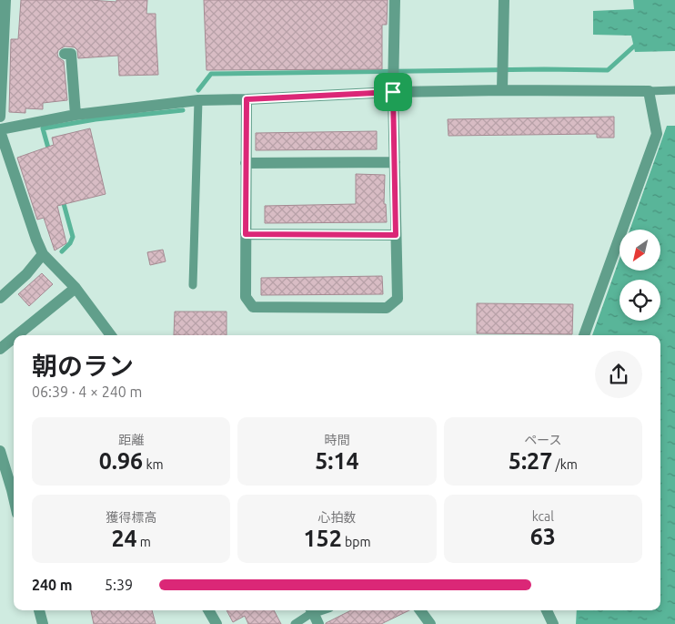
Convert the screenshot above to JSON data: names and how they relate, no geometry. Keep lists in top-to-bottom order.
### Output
{
  "north": "bottom left",
  "page": {
    "heading": ["朝のラン", "06:39 · 4 × 240 m"],
    "stats": [
      ["距離", "0.96 km"],
      ["時間", "5:14"],
      ["ペース", "5:27 /km"],
      ["獲得標高", "24 m"],
      ["心拍数", "152 bpm"],
      ["kcal", "63"]
    ],
    "list": [
      {
        "name": "240 m",
        "note": "5:39"
      }
    ]
  }
}
